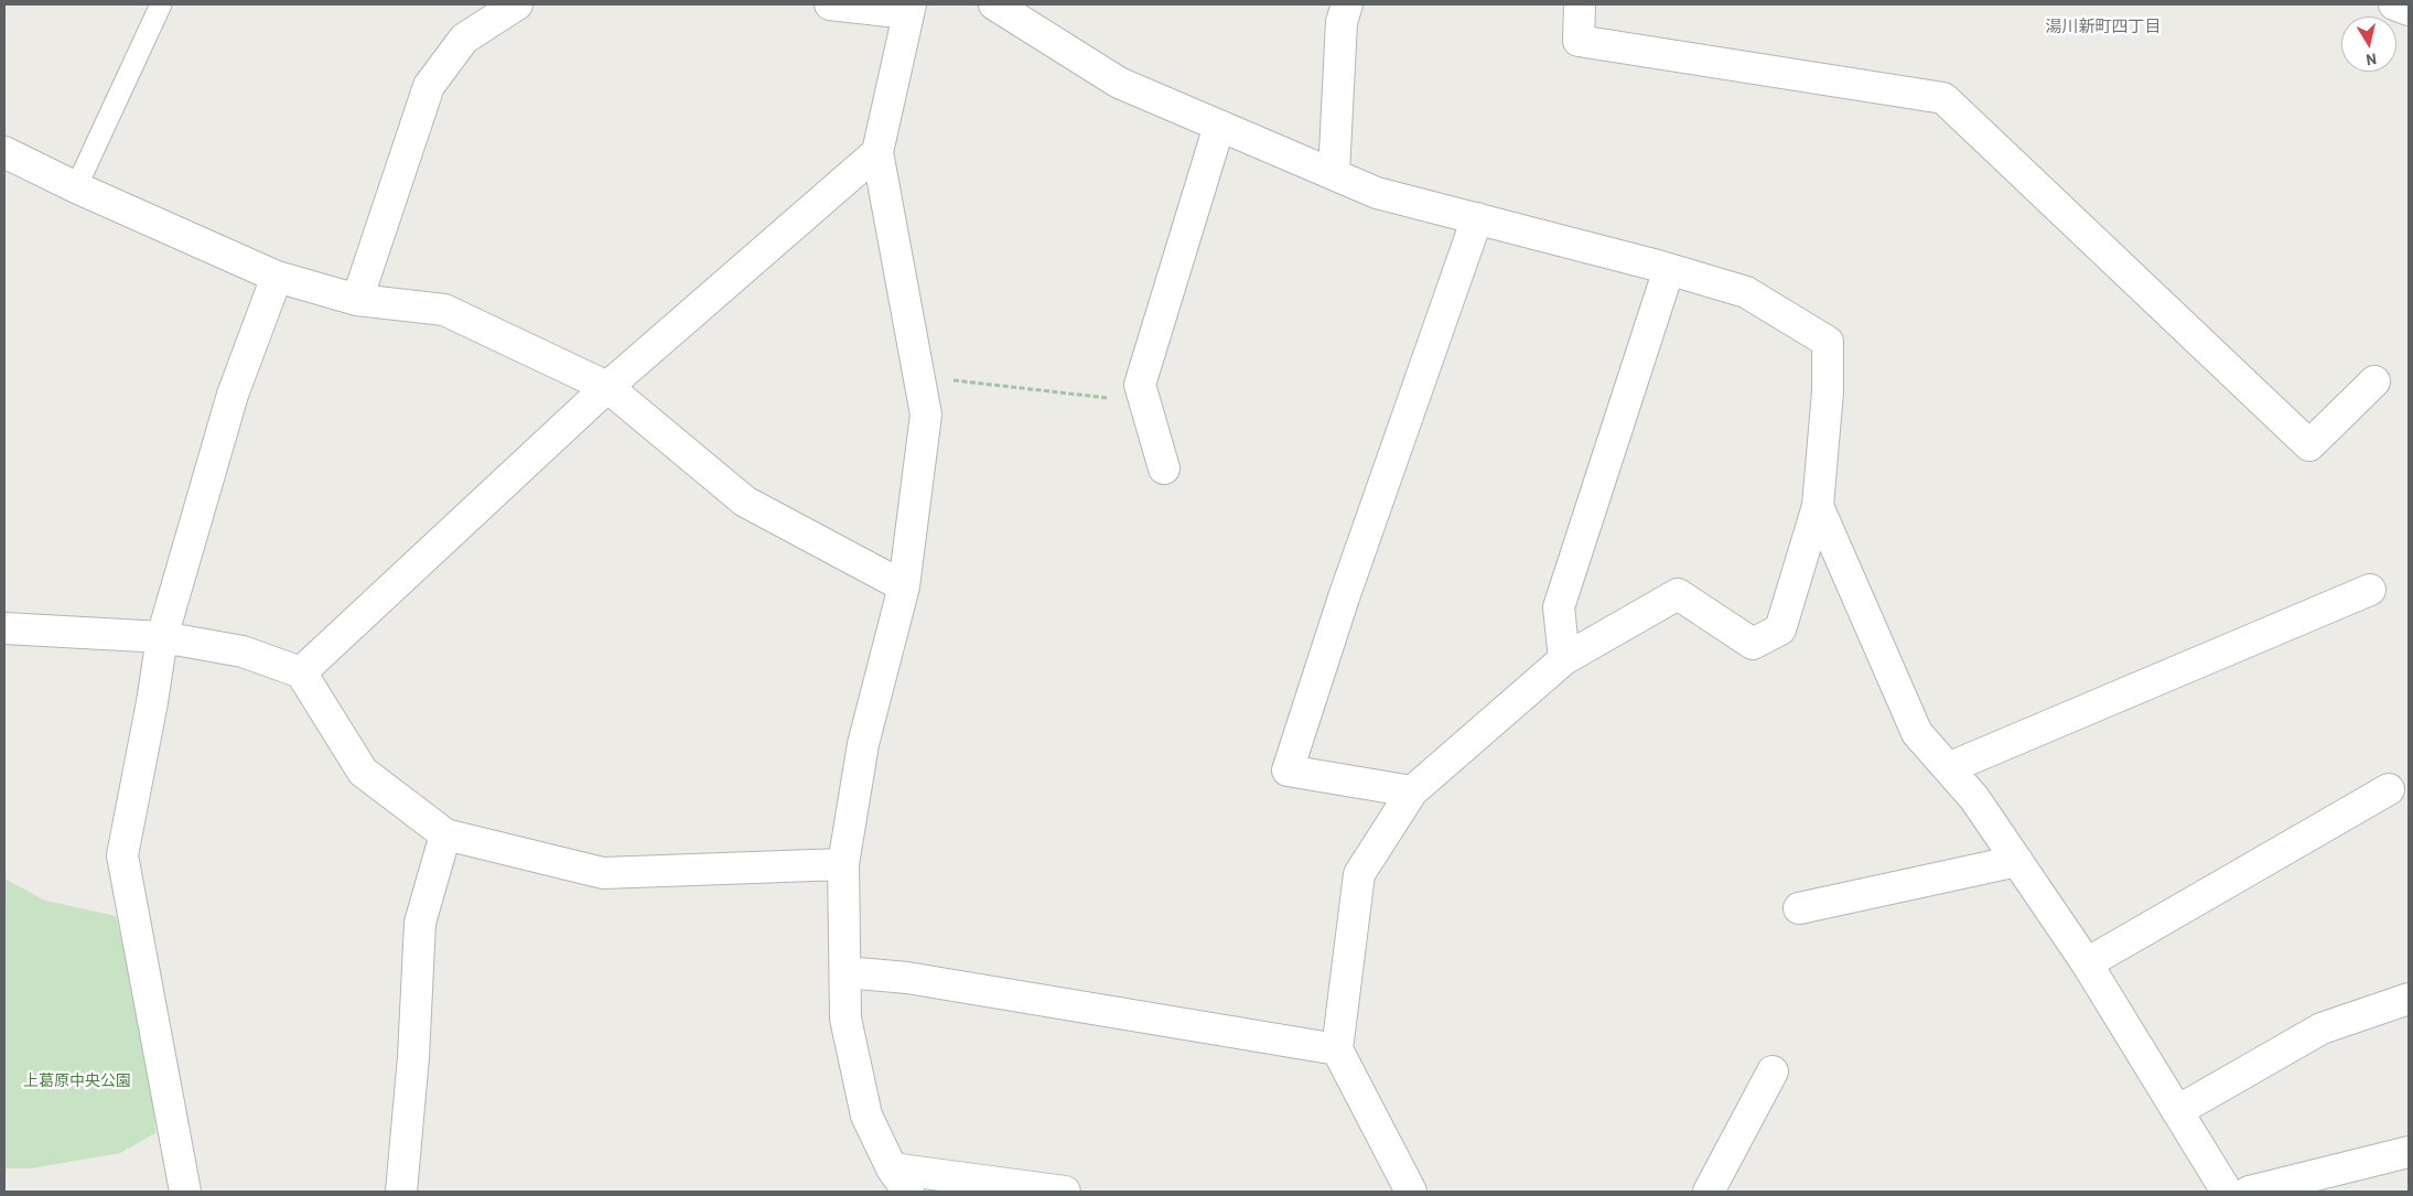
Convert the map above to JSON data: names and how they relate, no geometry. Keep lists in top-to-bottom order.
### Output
{
  "districts": ["湯川新町四丁目"],
  "parks": ["上葛原中央公園"],
  "north": "bottom"
}
